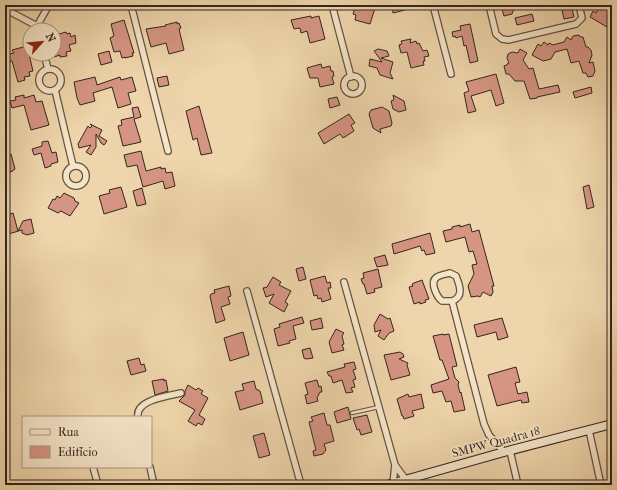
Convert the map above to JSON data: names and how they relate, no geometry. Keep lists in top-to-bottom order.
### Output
{
  "streets": {
    "street": ["SMPW Quadra 18"]
  },
  "legend": ["Rua", "Edifício"],
  "north": "top right"
}
